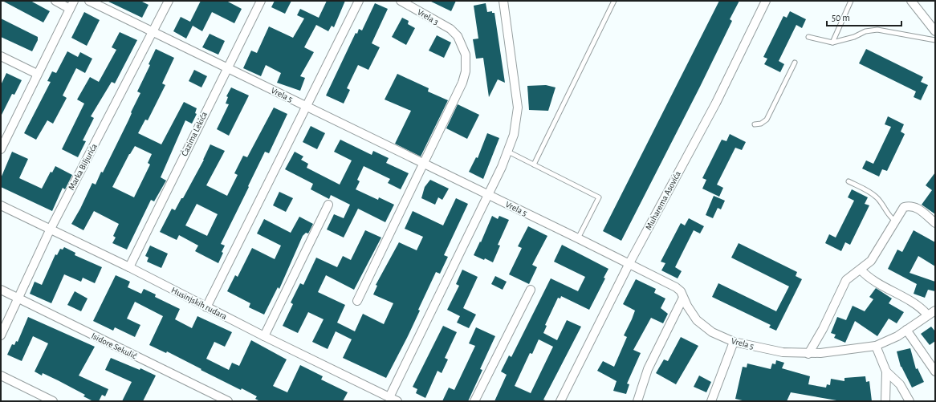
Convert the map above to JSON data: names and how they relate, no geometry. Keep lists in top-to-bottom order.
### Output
{
  "streets": {
    "street": [
      "Vrela 3",
      "Vrela 5",
      "Ćazima Lekića",
      "Marka Biljurića",
      "Muharema Asovića",
      "Husinjskih rudara",
      "Isidore Sekulić"
    ]
  },
  "crossings": [
    ["Vrela 3", "Vrela 5"],
    ["Vrela 5", "Ćazima Lekića"],
    ["Vrela 5", "Marka Biljurića"],
    ["Vrela 5", "Muharema Asovića"],
    ["Ćazima Lekića", "Husinjskih rudara"],
    ["Marka Biljurića", "Husinjskih rudara"],
    ["Marka Biljurića", "Isidore Sekulić"]
  ],
  "scale_bar": "50 m"
}
